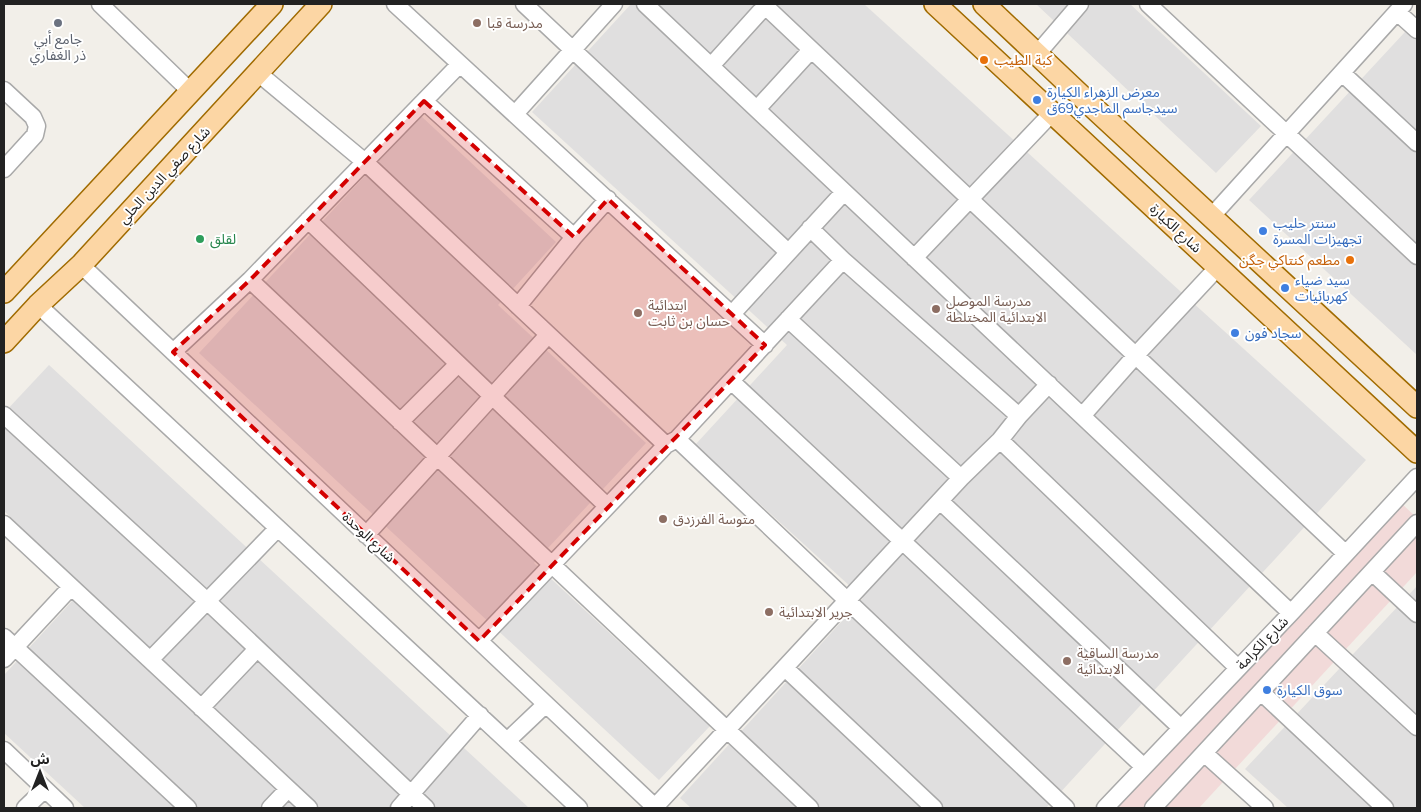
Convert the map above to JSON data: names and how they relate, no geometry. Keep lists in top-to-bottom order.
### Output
{
  "streets": {
    "main road": ["شارع صفي الدين الحلي", "شارع الكيارة"],
    "street": ["شارع الوحدة", "شارع الكرامة"]
  },
  "crossings": [
    ["شارع صفي الدين الحلي", "شارع الوحدة"]
  ],
  "places": [
    "جامع أبي ذر الغفاري",
    "مدرسة قبا",
    "كبة الطيب",
    "معرض الزهراء الكيارة سيدجاسم الماجدي69ق",
    "سنتر حليب تجهيزات المسرة",
    "لقلق",
    "مطعم كنتاكي جگن",
    "سيد ضياء كهربائيات",
    "مدرسة الموصل الابتدائية المختلطة",
    "ابتدائية حسان بن ثابت",
    "سجاد فون",
    "متوسة الفرزدق",
    "جرير الابتدائية",
    "مدرسة الساقية الابتدائية",
    "سوق الكيارة"
  ],
  "north": "top"
}
